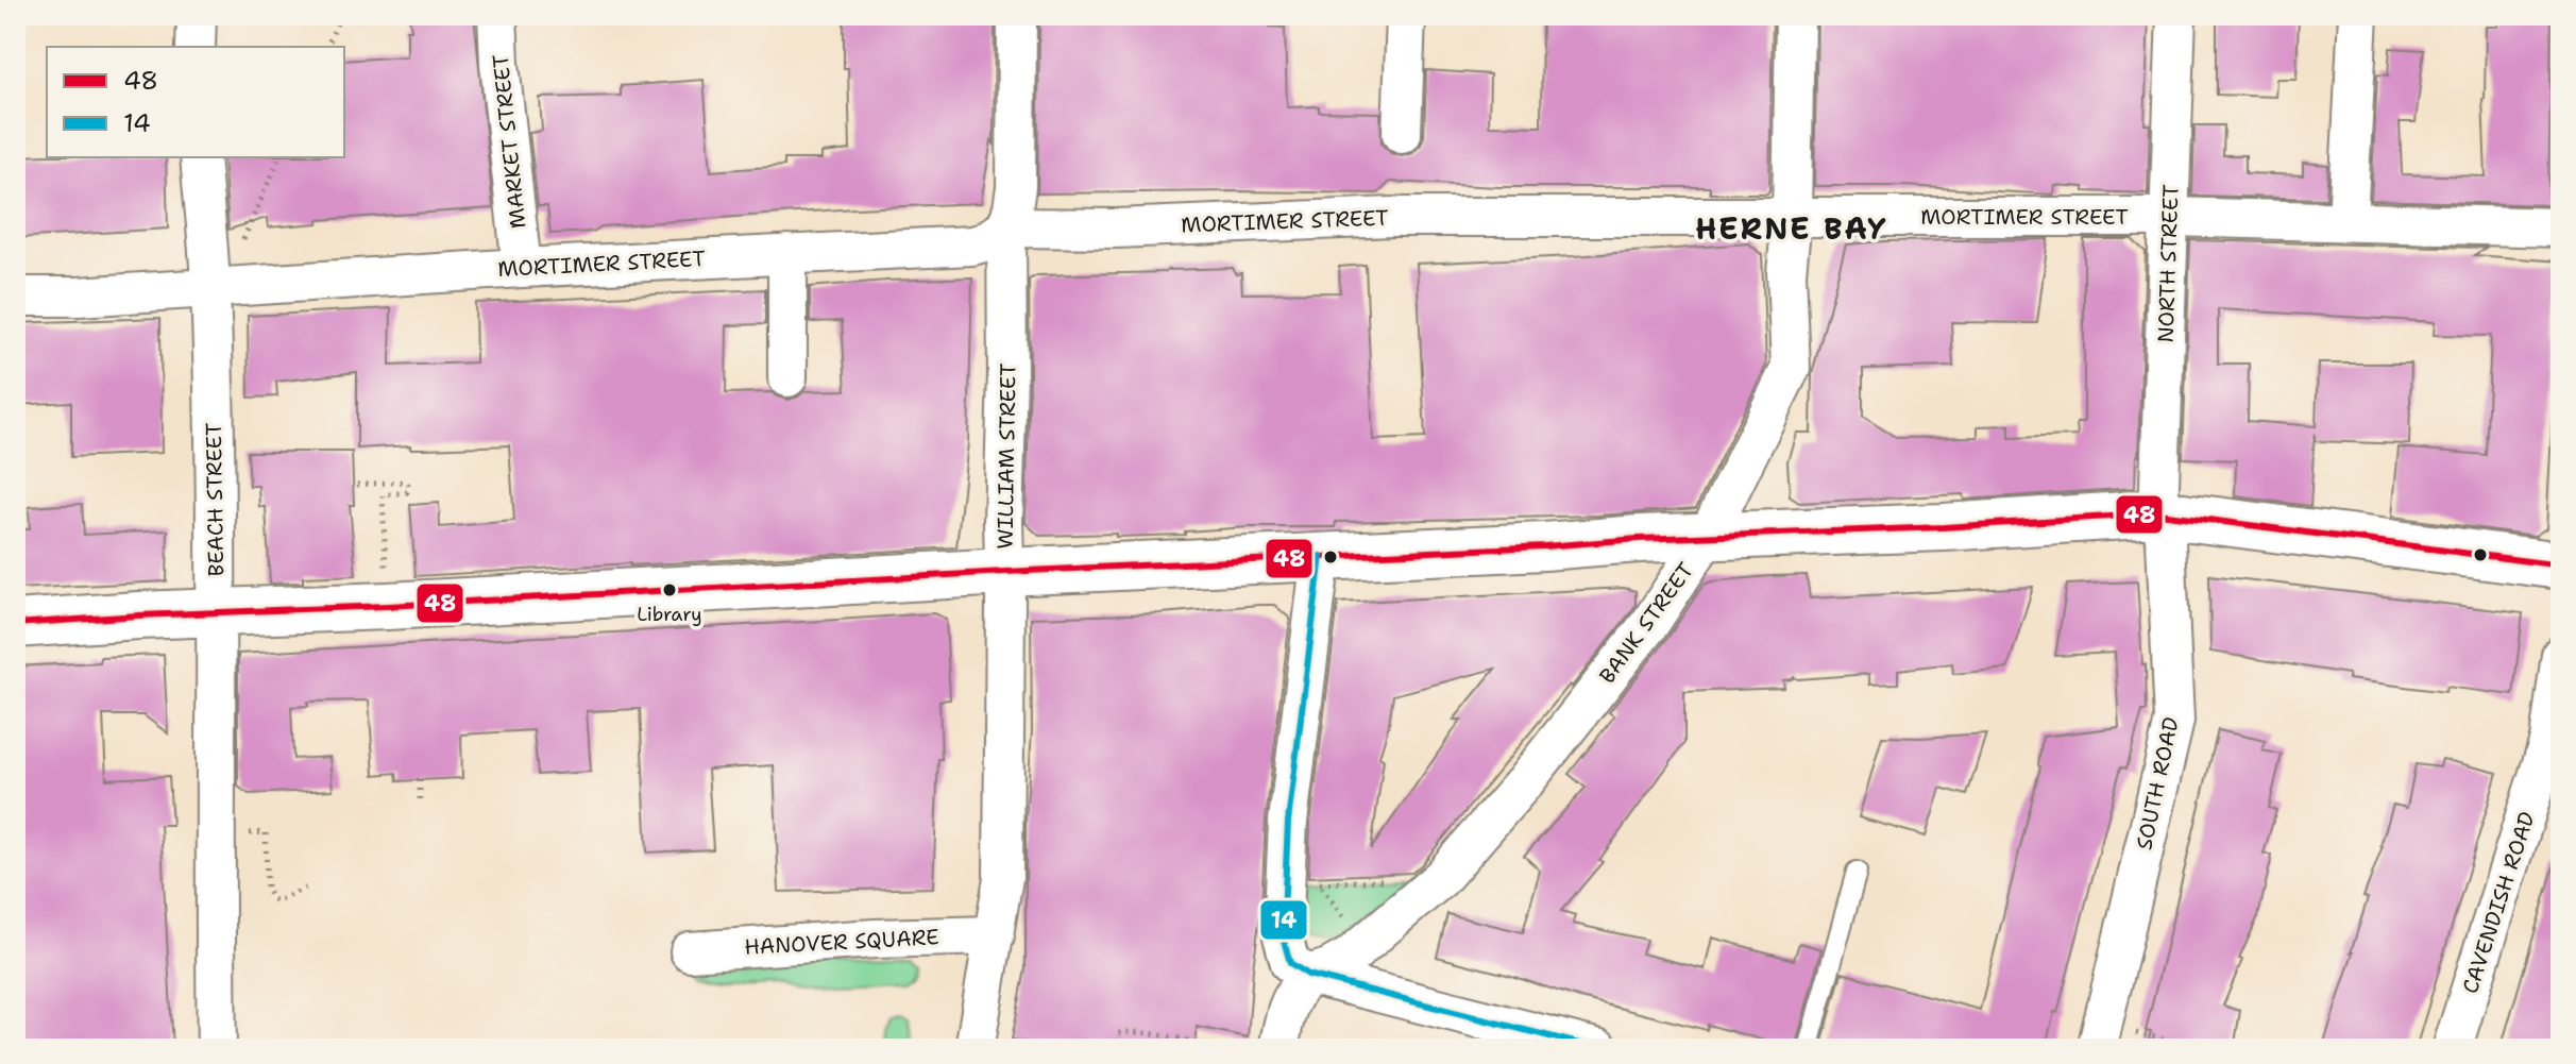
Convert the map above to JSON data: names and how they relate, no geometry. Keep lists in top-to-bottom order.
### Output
{
  "streets": {
    "street": [
      "MARKET STREET",
      "MORTIMER STREET",
      "NORTH STREET",
      "WILLIAM STREET",
      "BEACH STREET",
      "BANK STREET",
      "SOUTH ROAD",
      "CAVENDISH ROAD",
      "HANOVER SQUARE"
    ]
  },
  "crossings": [
    ["MARKET STREET", "MORTIMER STREET"],
    ["MORTIMER STREET", "NORTH STREET"],
    ["MORTIMER STREET", "WILLIAM STREET"],
    ["MORTIMER STREET", "BEACH STREET"],
    ["MORTIMER STREET", "BANK STREET"],
    ["NORTH STREET", "SOUTH ROAD"],
    ["WILLIAM STREET", "HANOVER SQUARE"]
  ],
  "districts": ["HERNE BAY"],
  "places": ["Library"],
  "lines": ["transit line 48", "transit line 14"],
  "legend": ["48", "14"]
}
